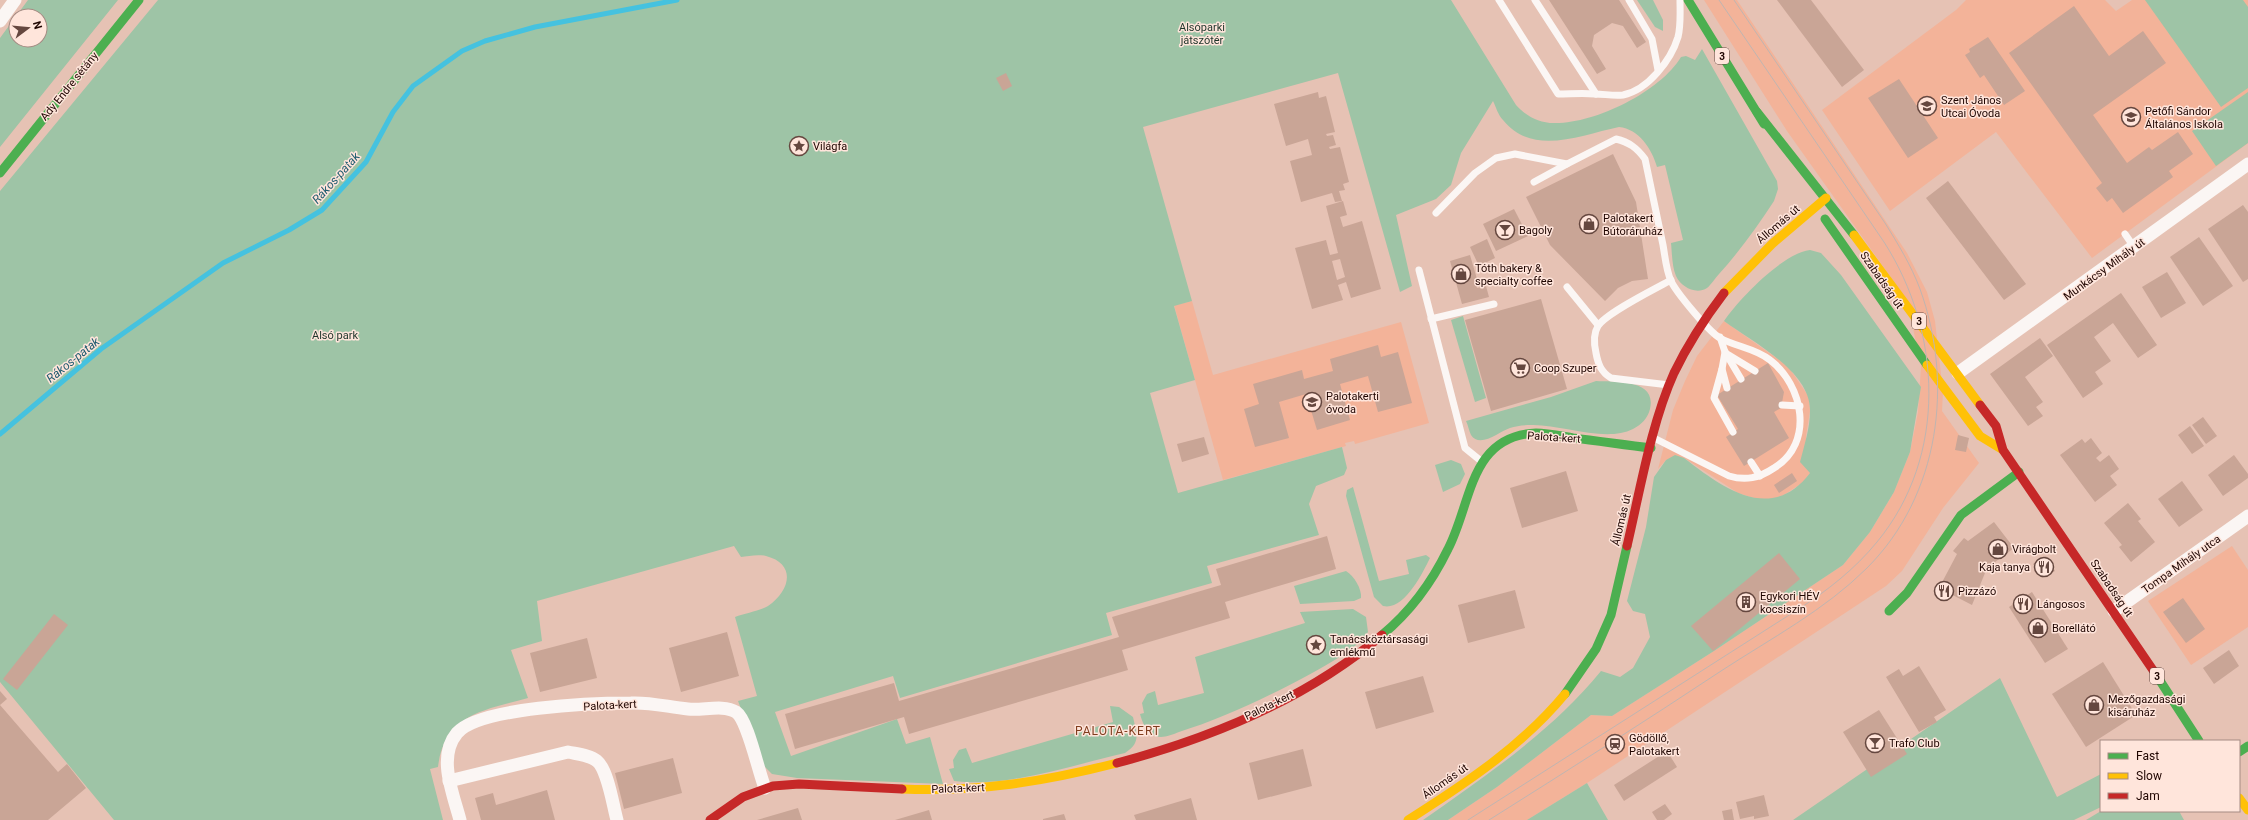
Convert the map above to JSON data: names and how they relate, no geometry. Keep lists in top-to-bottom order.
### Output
{
  "streets": {
    "main road": [
      "3",
      "Ady Endre sétány",
      "Állomás út",
      "Szabadság út",
      "Palota-kert"
    ],
    "street": ["Munkácsy Mihály út", "Tompa Mihály utca"]
  },
  "crossings": [
    ["Állomás út", "Szabadság út"],
    ["Állomás út", "Palota-kert"],
    ["Munkácsy Mihály út", "Szabadság út"],
    ["Szabadság út", "Tompa Mihály utca"]
  ],
  "districts": ["PALOTA-KERT"],
  "water": ["Rákos-patak"],
  "parks": ["Alsóparki játszótér", "Alsó park"],
  "places": {
    "school or university": ["Szent János Utcai Óvoda", "Petőfi Sándor Általános Iskola", "Palotakerti óvoda"],
    "place": ["Világfa", "Tanácsköztársasági emlékmű"],
    "shop": [
      "Palotakert Bútoráruház",
      "Tóth bakery & specialty coffee",
      "Virágbolt",
      "Borellátó",
      "Mezőgazdasági kisáruház"
    ],
    "bar": ["Bagoly", "Trafo Club"],
    "supermarket": ["Coop Szuper"],
    "restaurant": ["Kaja tanya", "Pizzázó", "Lángosos"],
    "building": ["Egykori HÉV kocsiszín"],
    "station": ["Gödöllő, Palotakert"]
  },
  "legend": ["Fast", "Slow", "Jam"],
  "north": "right"
}
